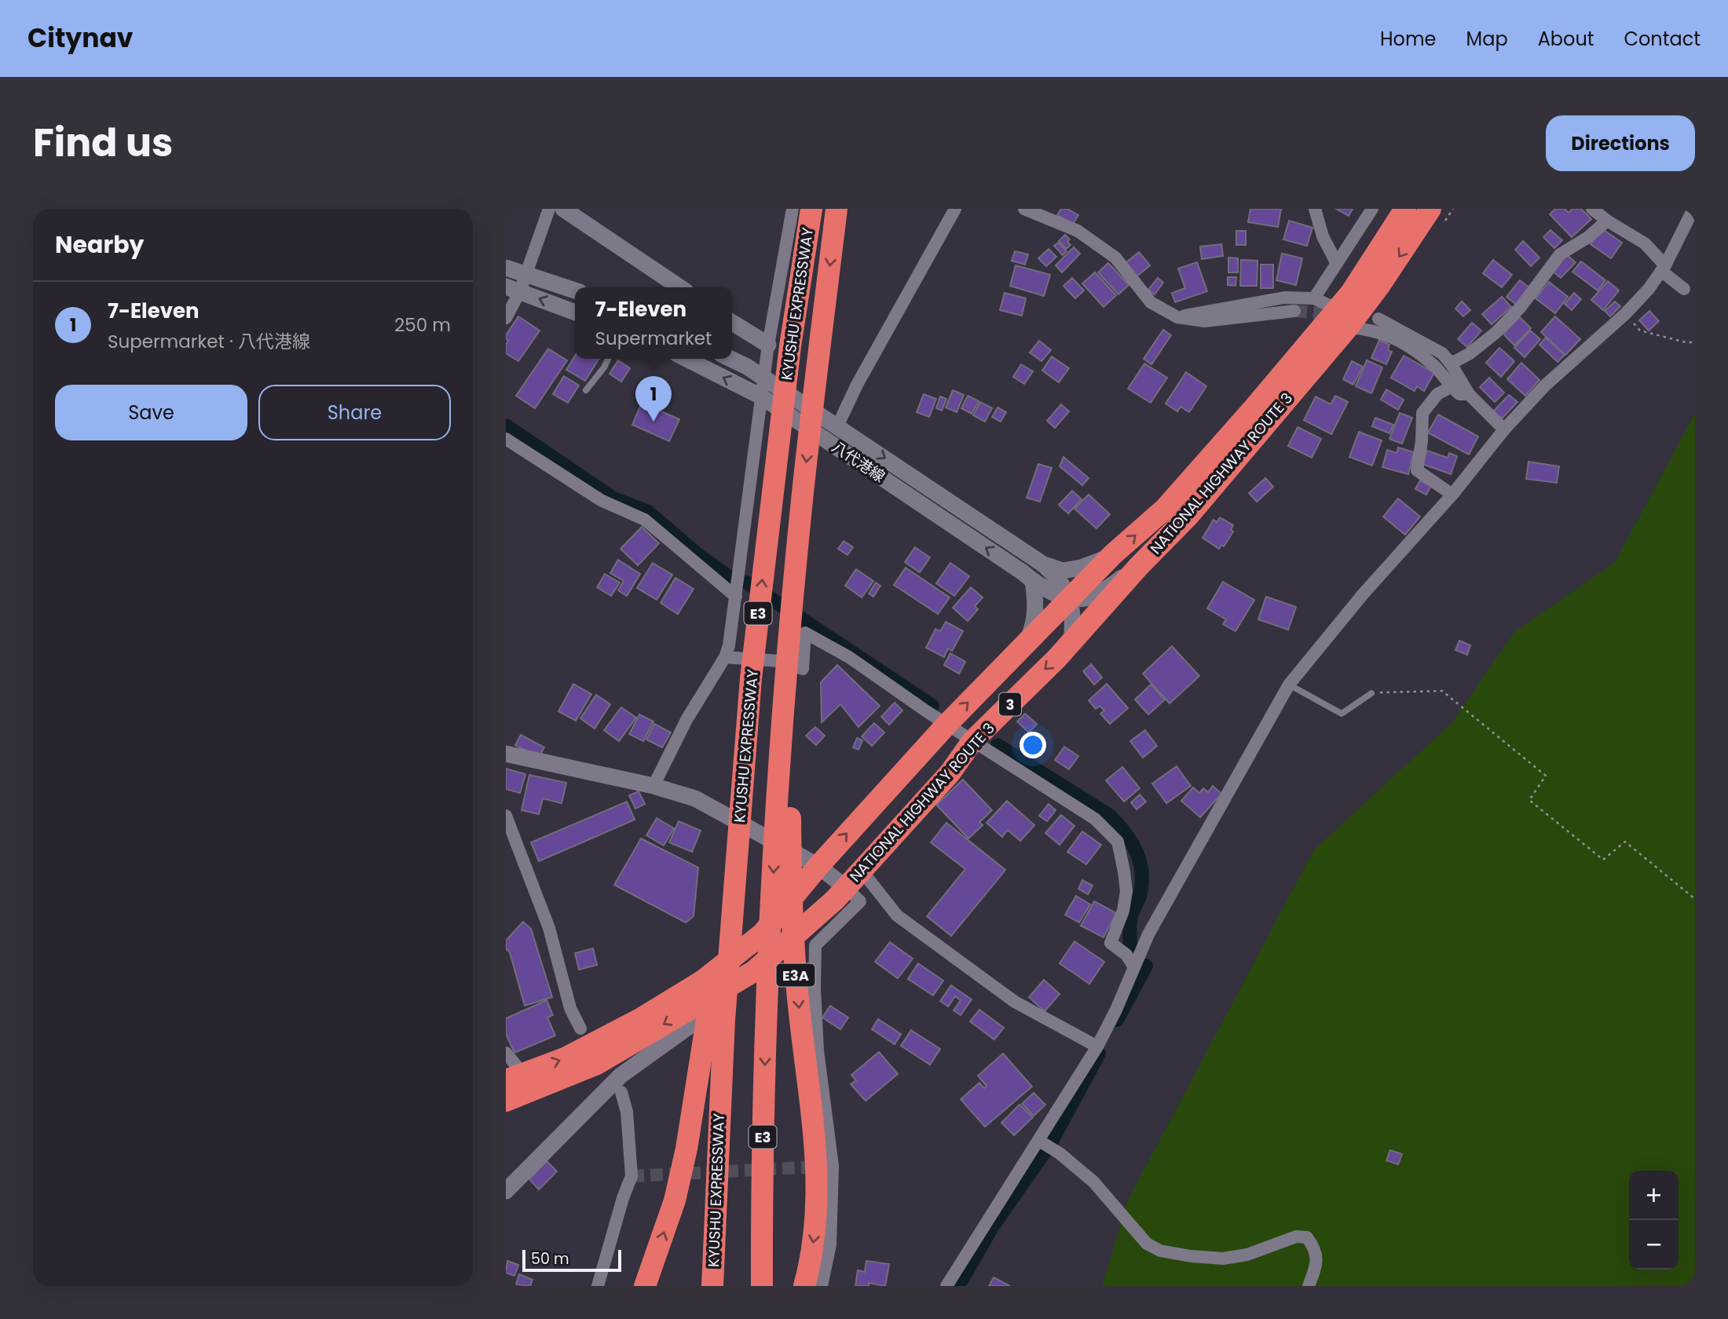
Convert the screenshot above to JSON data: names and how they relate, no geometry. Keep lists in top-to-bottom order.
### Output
{
  "streets": {
    "highway": [
      "KYUSHU EXPRESSWAY",
      "NATIONAL HIGHWAY ROUTE 3",
      "E3",
      "3",
      "E3A"
    ],
    "main road": ["八代港線"]
  },
  "crossings": [
    ["KYUSHU EXPRESSWAY", "E3A"],
    ["八代港線", "NATIONAL HIGHWAY ROUTE 3"]
  ],
  "scale_bar": "50 m",
  "page": {
    "header": "Citynav",
    "nav": [
      "Home",
      "Map",
      "About",
      "Contact"
    ],
    "title": "Find us",
    "buttons": [
      "Directions",
      ["Save", "Share"]
    ],
    "heading": "Nearby",
    "list": [
      {
        "mark": "1",
        "name": "7-Eleven",
        "note": "Supermarket · 八代港線",
        "value": "250 m"
      }
    ],
    "popup": ["7-Eleven", "Supermarket"],
    "pins": "1",
    "map_buttons": ["+", "−"],
    "scale": "50 m"
  }
}
